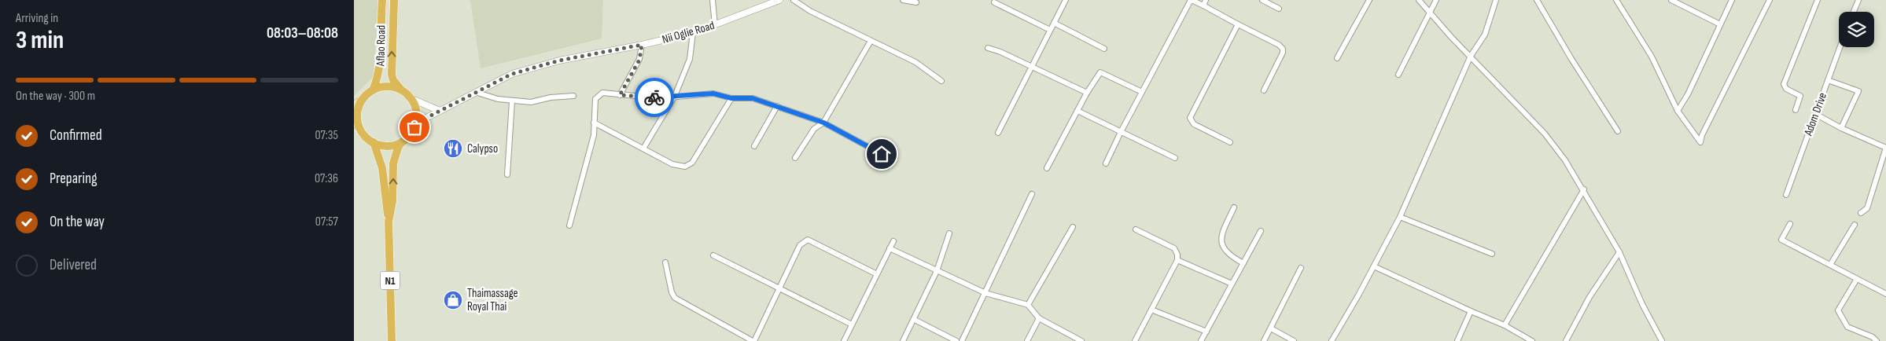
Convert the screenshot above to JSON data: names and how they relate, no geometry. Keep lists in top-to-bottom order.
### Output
{
  "streets": {
    "highway": ["Aflao Road", "N1"],
    "street": ["Nii Oglie Road", "Adom Drive"]
  },
  "crossings": [
    ["Nii Oglie Road", "Aflao Road"],
    ["Nii Oglie Road", "N1"],
    ["Aflao Road", "N1"]
  ],
  "places": {
    "restaurant": ["Calypso"],
    "shop": ["Thaimassage Royal Thai"]
  },
  "page": {
    "heading": ["3 min", "Arriving in", "08:03–08:08"],
    "bar": "On the way · 300 m",
    "list": [
      ["Confirmed", "07:35"],
      ["Preparing", "07:36"],
      ["On the way", "07:57"],
      "Delivered"
    ]
  }
}
